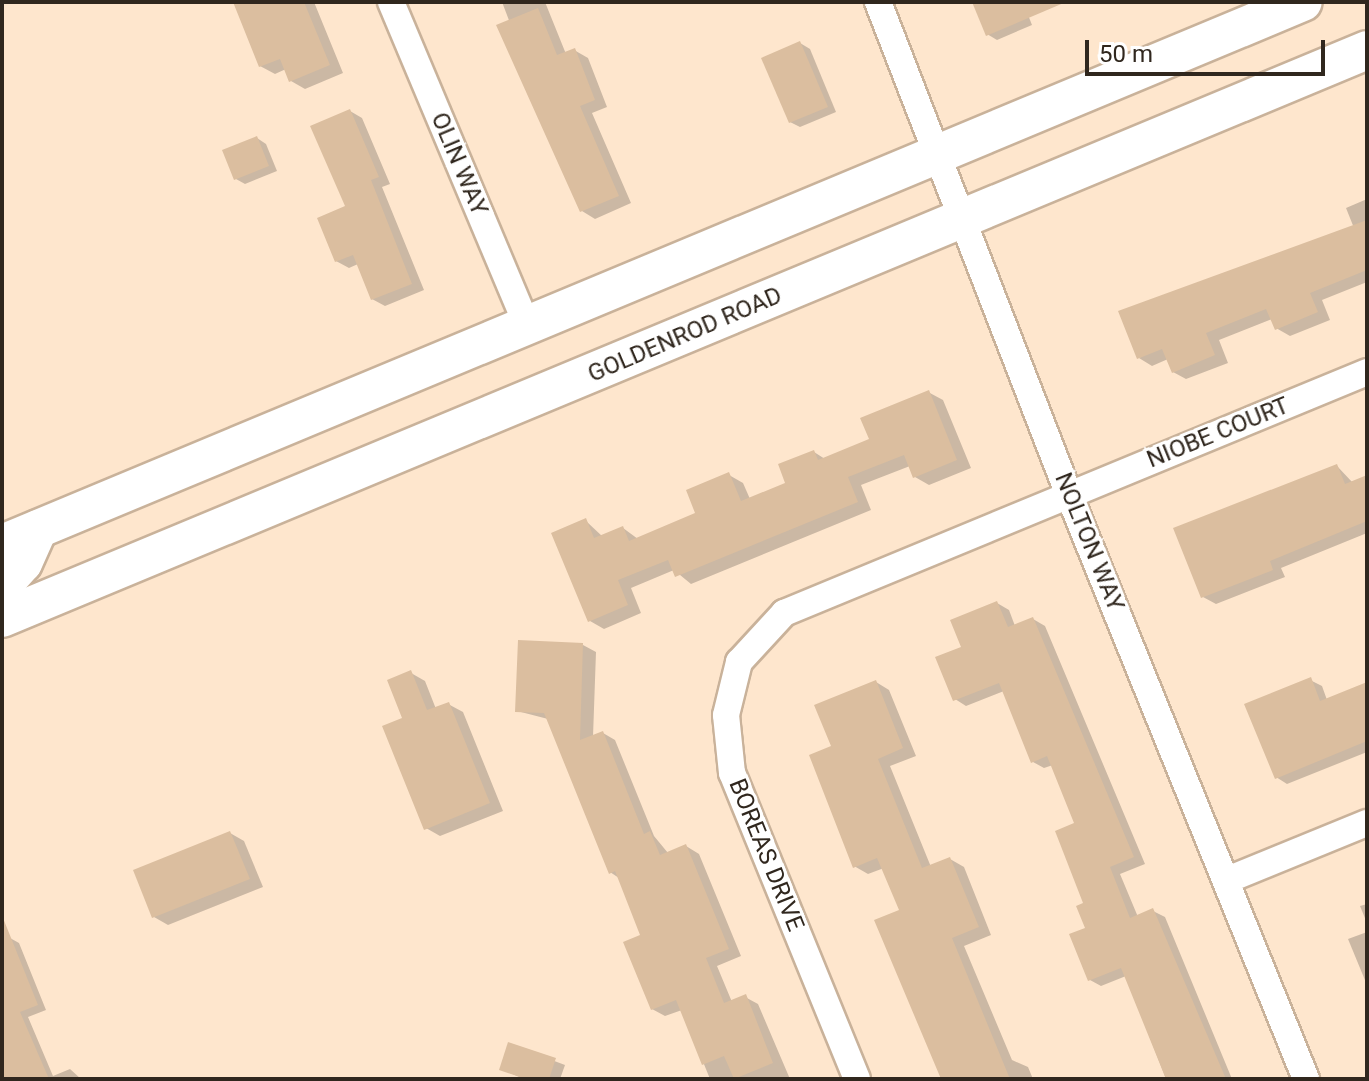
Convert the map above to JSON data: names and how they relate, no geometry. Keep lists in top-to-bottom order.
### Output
{
  "streets": {
    "main road": ["GOLDENROD ROAD"],
    "street": [
      "OLIN WAY",
      "NIOBE COURT",
      "NOLTON WAY",
      "BOREAS DRIVE"
    ]
  },
  "crossings": [
    ["GOLDENROD ROAD", "NOLTON WAY"],
    ["NIOBE COURT", "NOLTON WAY"],
    ["NIOBE COURT", "BOREAS DRIVE"],
    ["NOLTON WAY", "BOREAS DRIVE"]
  ],
  "scale_bar": "50 m"
}
